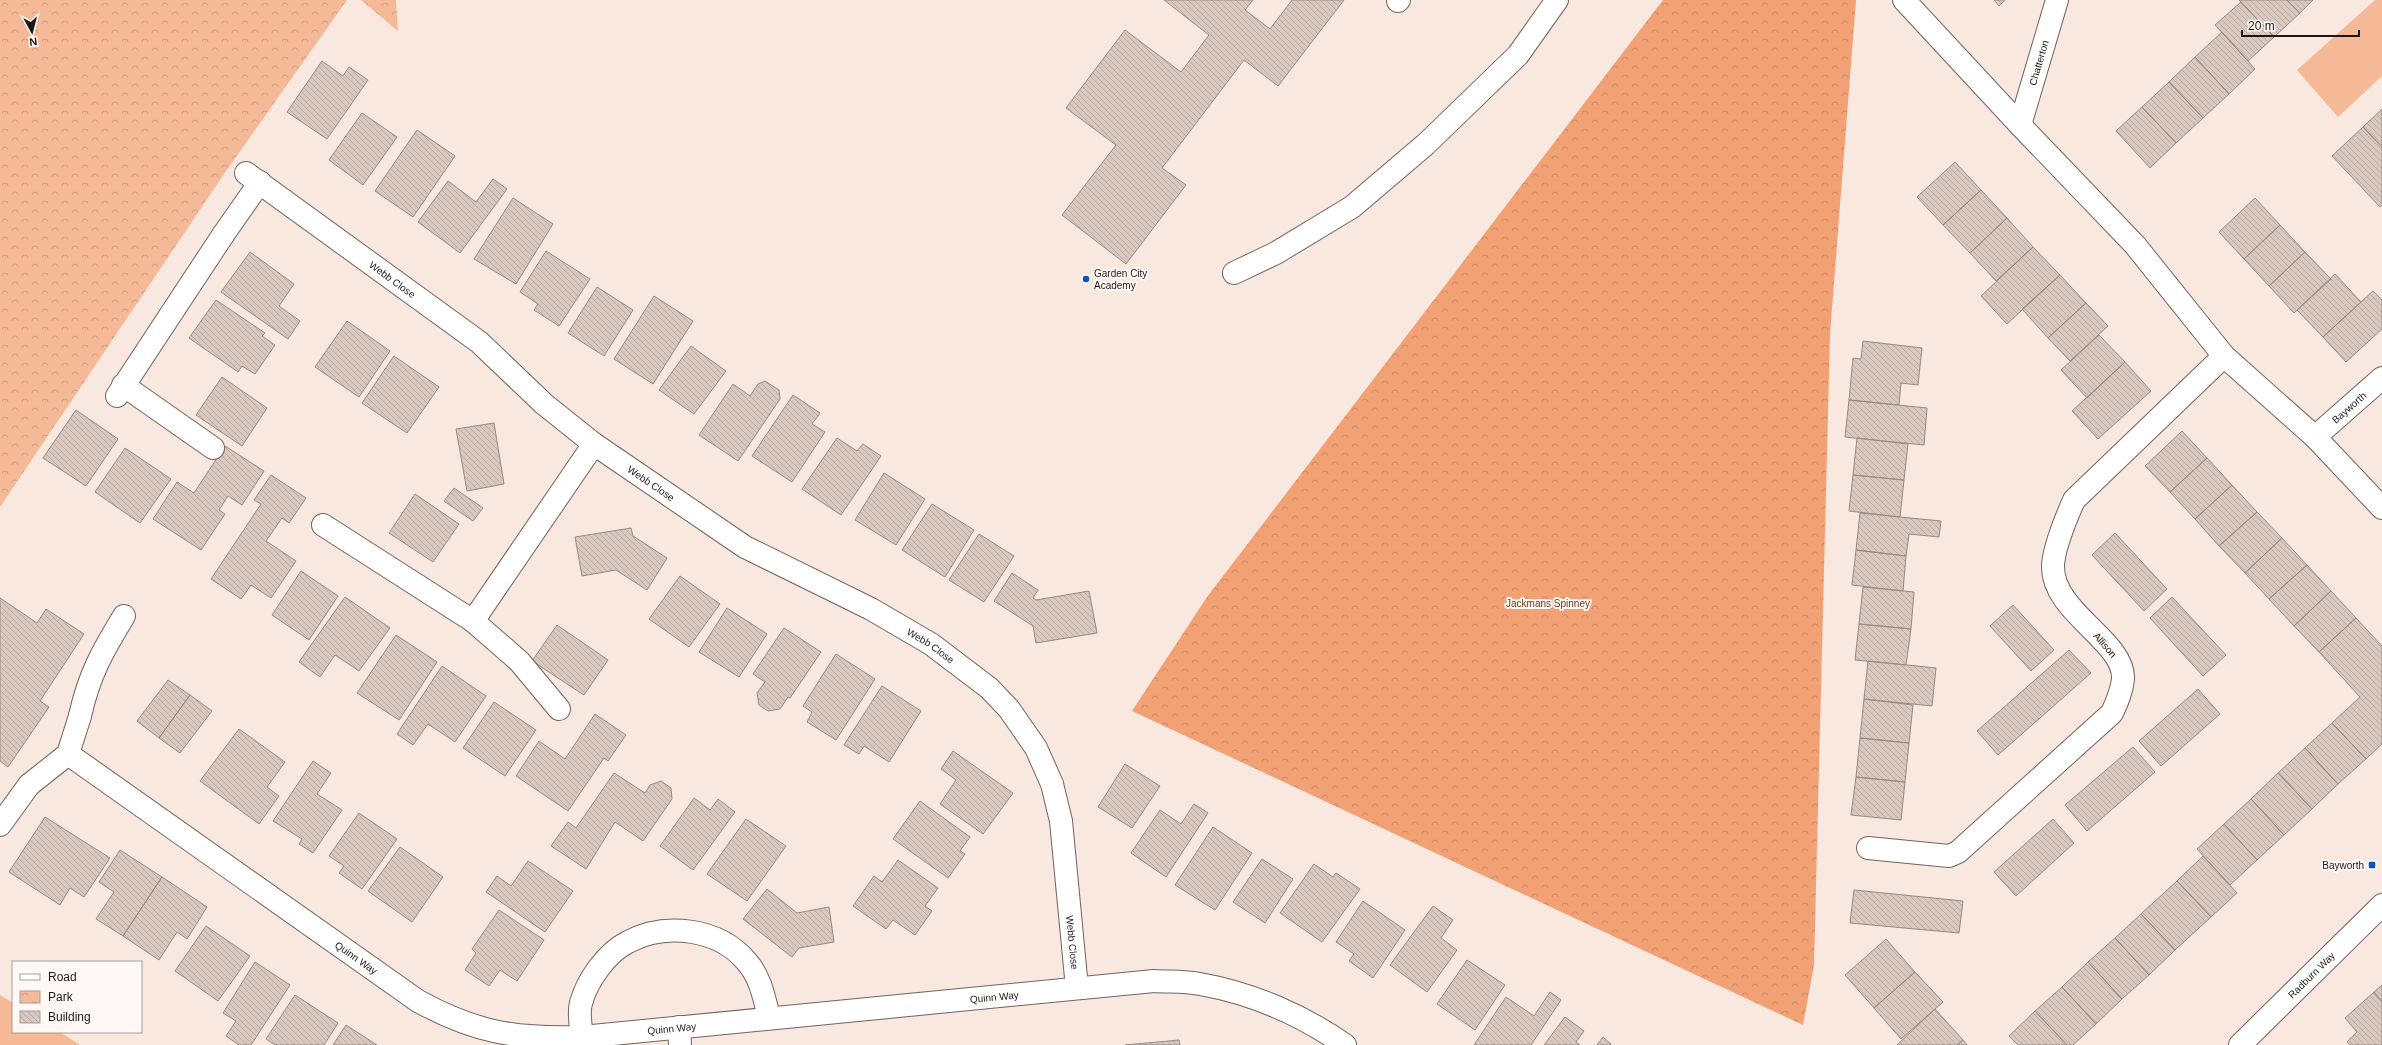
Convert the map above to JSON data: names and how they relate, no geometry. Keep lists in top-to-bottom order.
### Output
{
  "streets": {
    "street": [
      "Chatterton",
      "Webb Close",
      "Bayworth",
      "Allison",
      "Quinn Way",
      "Radburn Way"
    ]
  },
  "crossings": [
    ["Webb Close", "Quinn Way"]
  ],
  "parks": ["Jackmans Spinney"],
  "places": {
    "other": ["Garden City Academy"],
    "transit": ["Bayworth"]
  },
  "legend": ["Road", "Park", "Building"],
  "scale_bar": "20 m",
  "north": "bottom"
}
